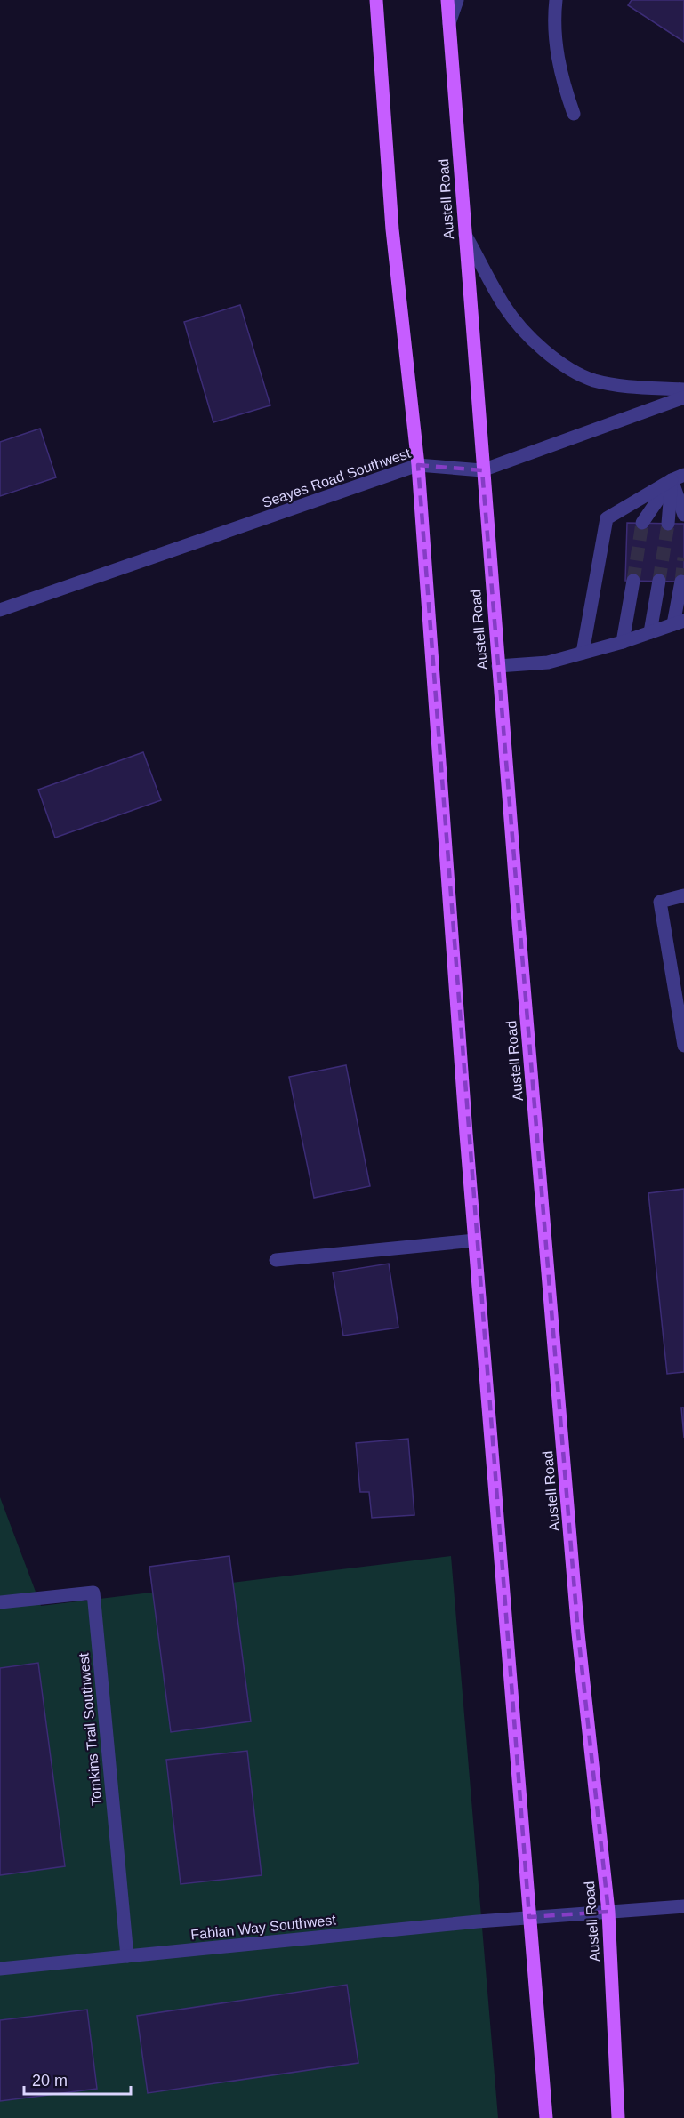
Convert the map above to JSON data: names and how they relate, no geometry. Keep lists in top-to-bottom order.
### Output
{
  "streets": {
    "main road": ["Austell Road"],
    "street": ["Seayes Road Southwest", "Tomkins Trail Southwest", "Fabian Way Southwest"]
  },
  "crossings": [
    ["Austell Road", "Seayes Road Southwest"],
    ["Austell Road", "Fabian Way Southwest"],
    ["Tomkins Trail Southwest", "Fabian Way Southwest"]
  ],
  "scale_bar": "20 m"
}
